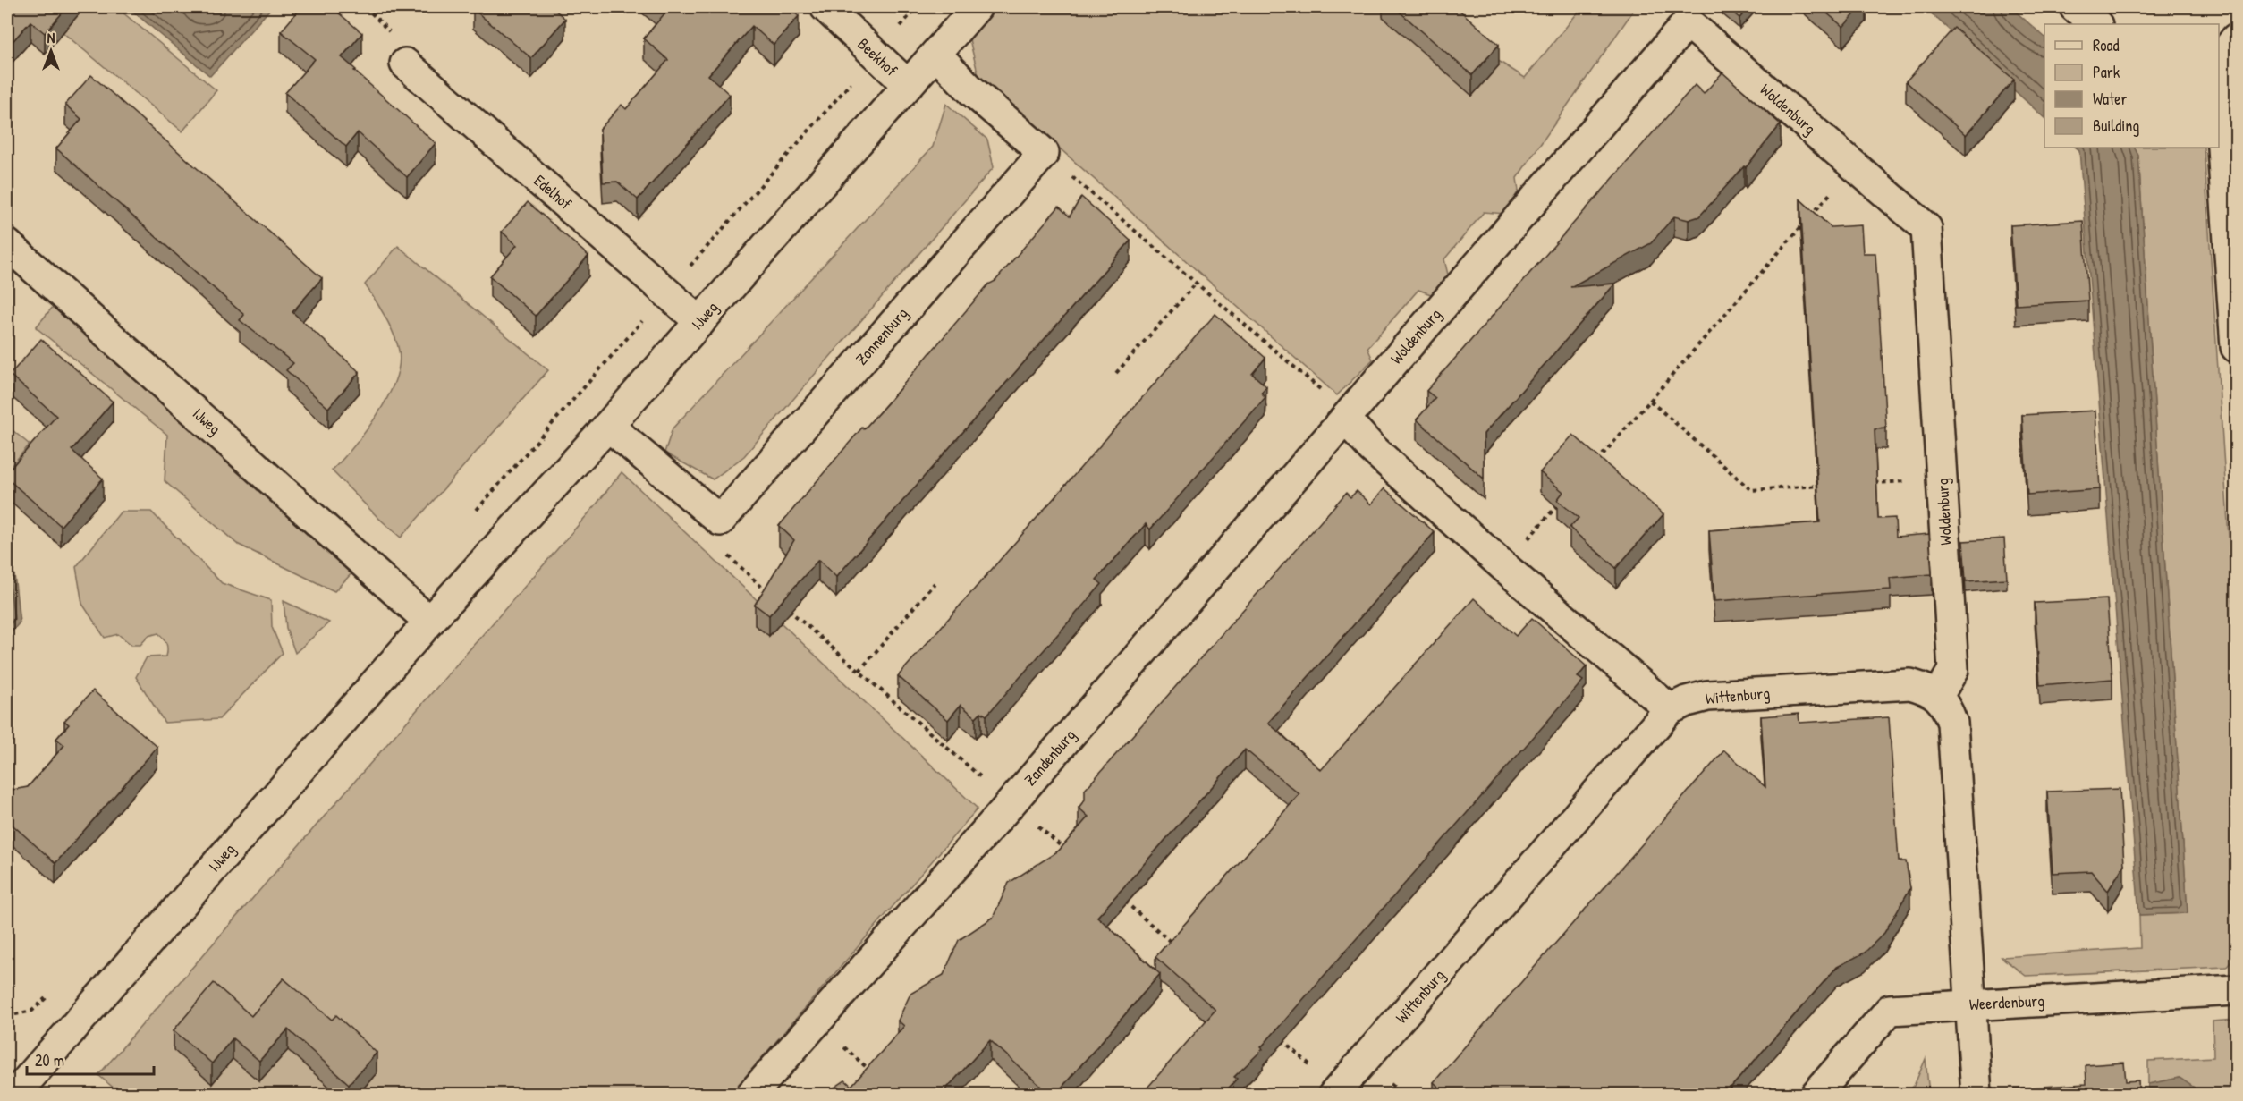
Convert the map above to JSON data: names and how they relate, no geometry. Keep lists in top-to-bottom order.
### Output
{
  "streets": {
    "street": [
      "Beekhof",
      "Woldenburg",
      "Edelhof",
      "IJweg",
      "Zonnenburg",
      "Wittenburg",
      "Zandenburg",
      "Weerdenburg"
    ]
  },
  "crossings": [
    ["Beekhof", "IJweg"],
    ["Woldenburg", "Wittenburg"],
    ["Woldenburg", "Zandenburg"],
    ["Edelhof", "IJweg"]
  ],
  "legend": [
    "Road",
    "Park",
    "Water",
    "Building"
  ],
  "scale_bar": "20 m",
  "north": "top"
}
